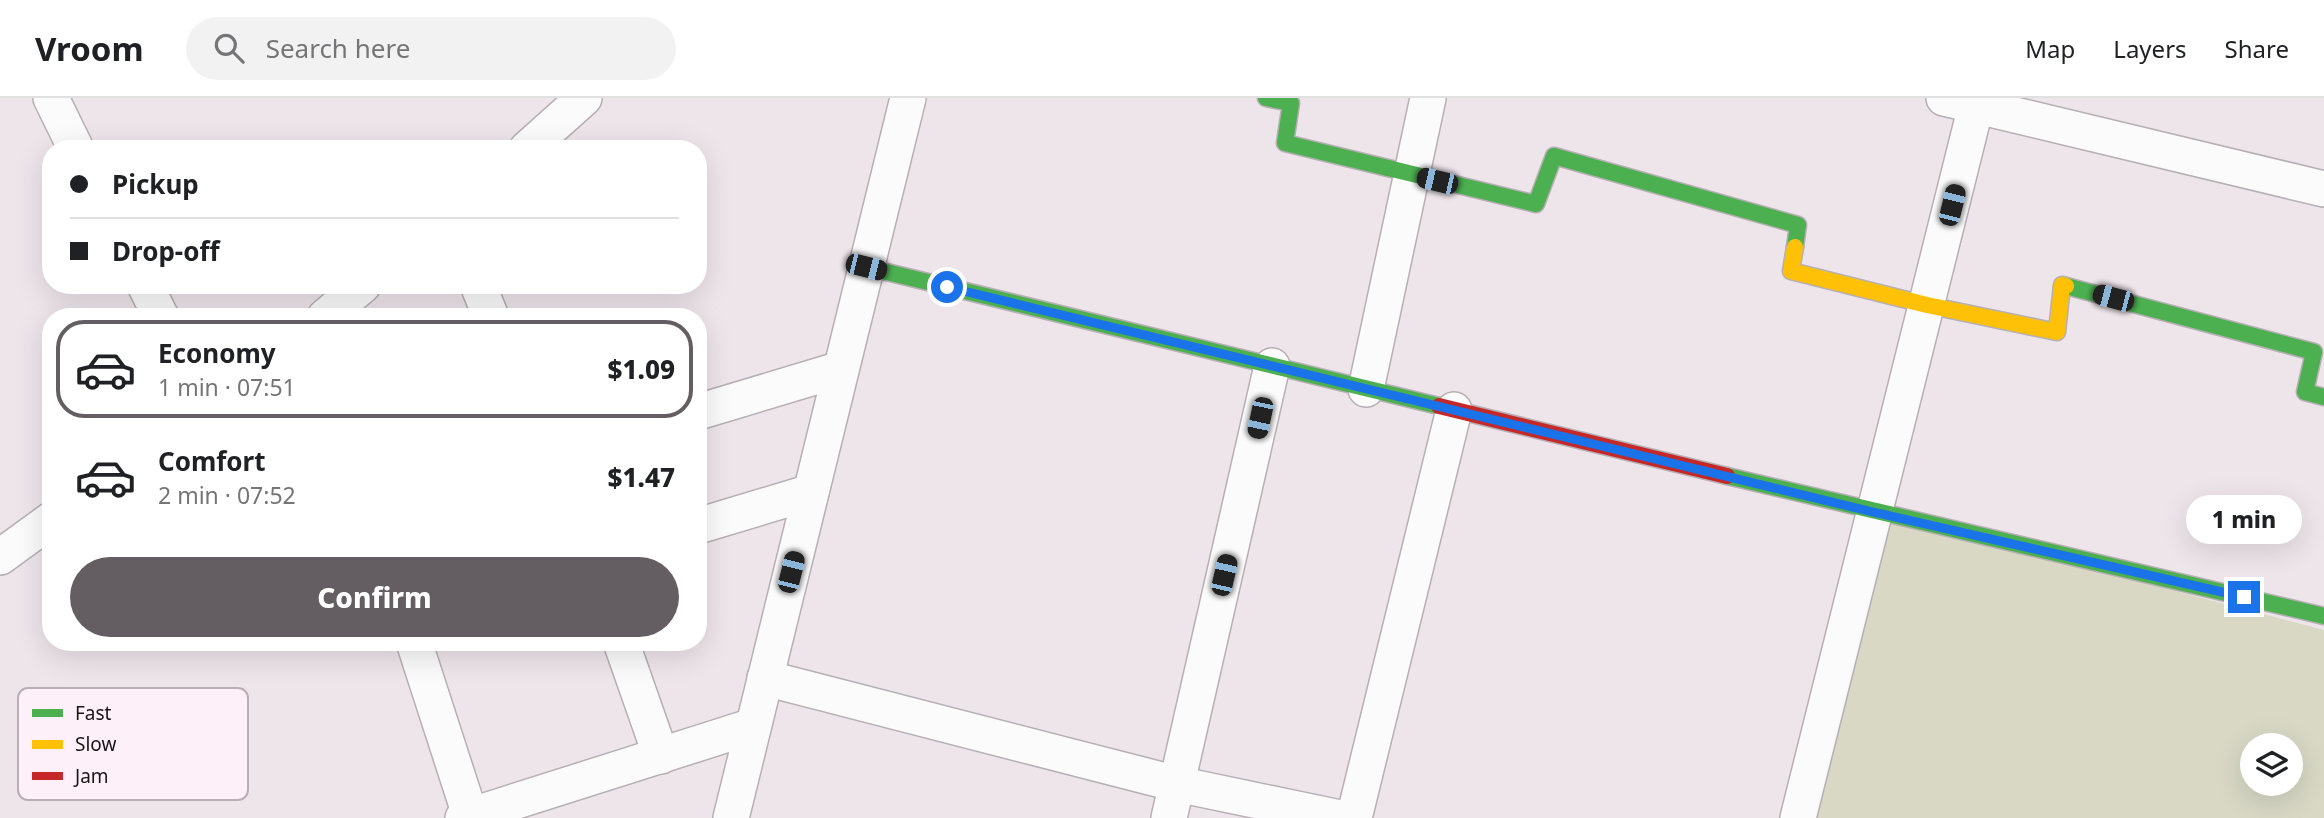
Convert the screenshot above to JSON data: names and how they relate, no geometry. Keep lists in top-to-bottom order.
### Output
{
  "legend": ["Fast", "Slow", "Jam"],
  "page": {
    "header": "Vroom",
    "search": "Search here",
    "nav": ["Map", "Layers", "Share"],
    "banner": ["Pickup", "Drop-off"],
    "list": [
      {
        "name": "Economy",
        "note": "1 min · 07:51",
        "value": "$1.09"
      },
      {
        "name": "Comfort",
        "note": "2 min · 07:52",
        "value": "$1.47"
      }
    ],
    "bubble": "1 min",
    "buttons": "Confirm"
  }
}
